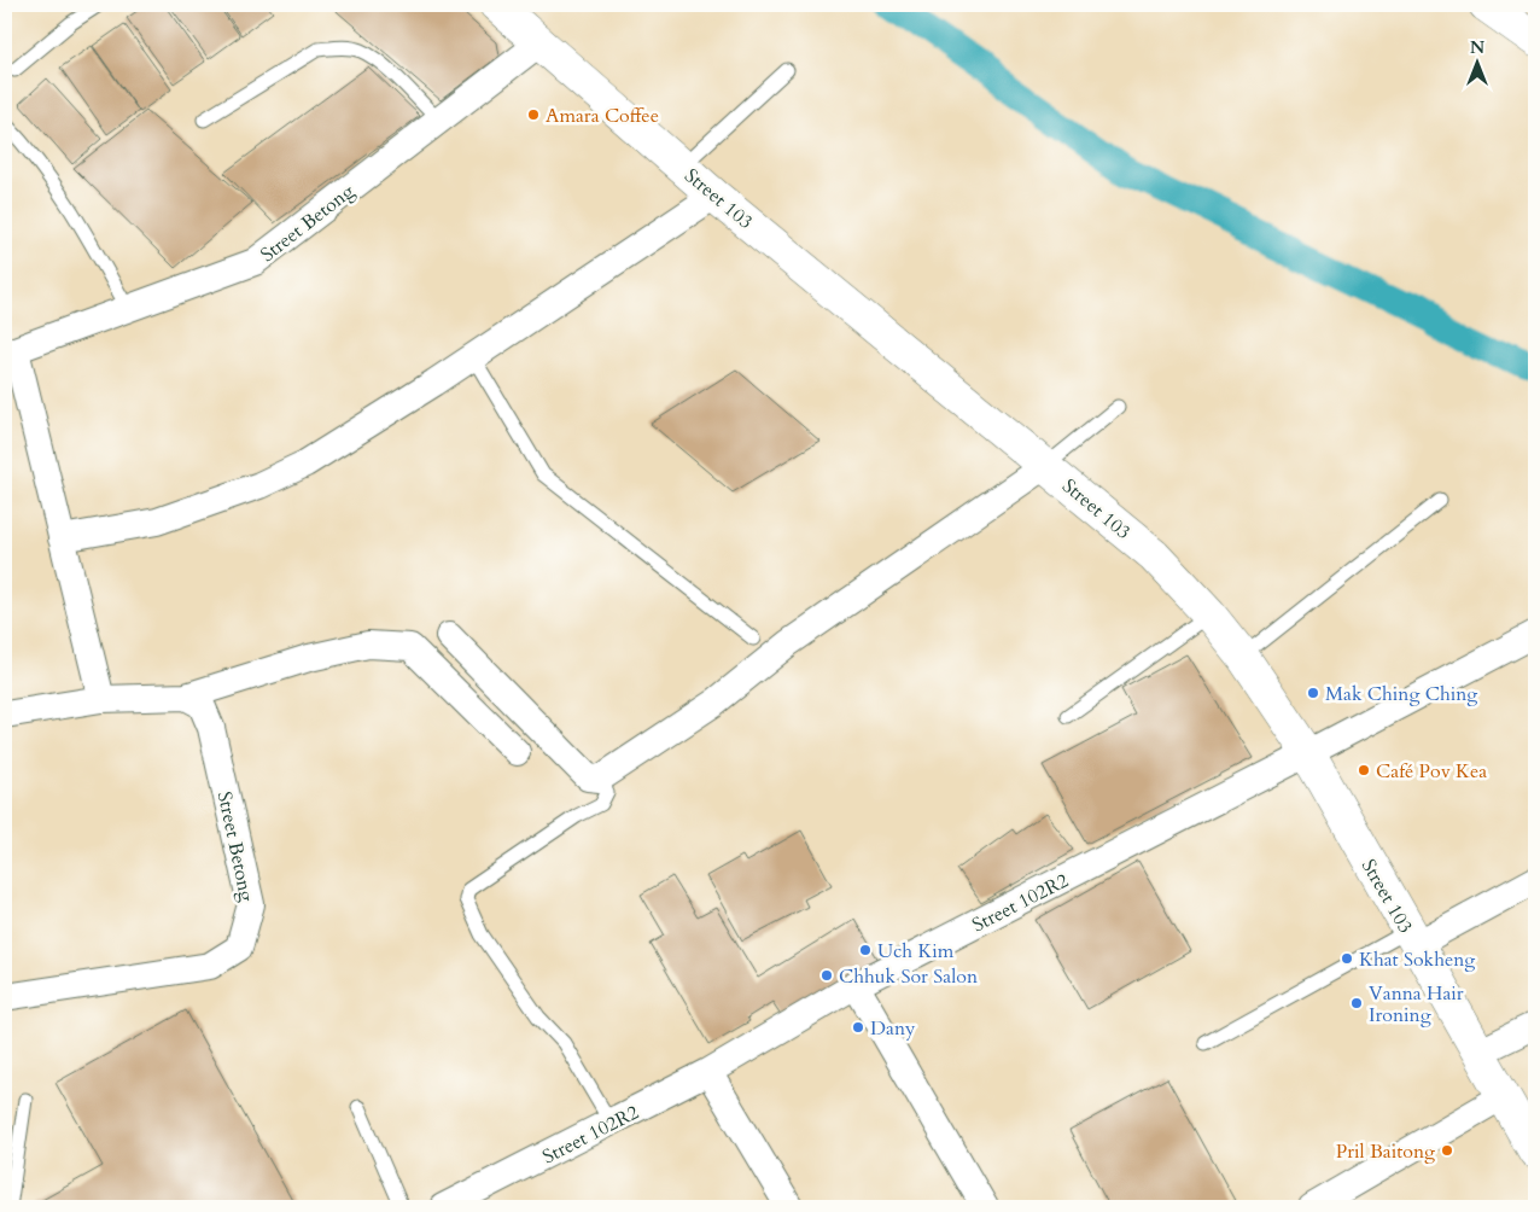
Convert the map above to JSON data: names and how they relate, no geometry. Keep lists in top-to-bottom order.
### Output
{
  "streets": {
    "street": ["Street 103", "Street Betong", "Street 102R2"]
  },
  "crossings": [
    ["Street 103", "Street Betong"],
    ["Street 103", "Street 102R2"]
  ],
  "places": [
    "Amara Coffee",
    "Mak Ching Ching",
    "Café Pov Kea",
    "Uch Kim",
    "Khat Sokheng",
    "Chhuk Sor Salon",
    "Vanna Hair Ironing",
    "Dany",
    "Pril Baitong"
  ],
  "north": "top"
}
